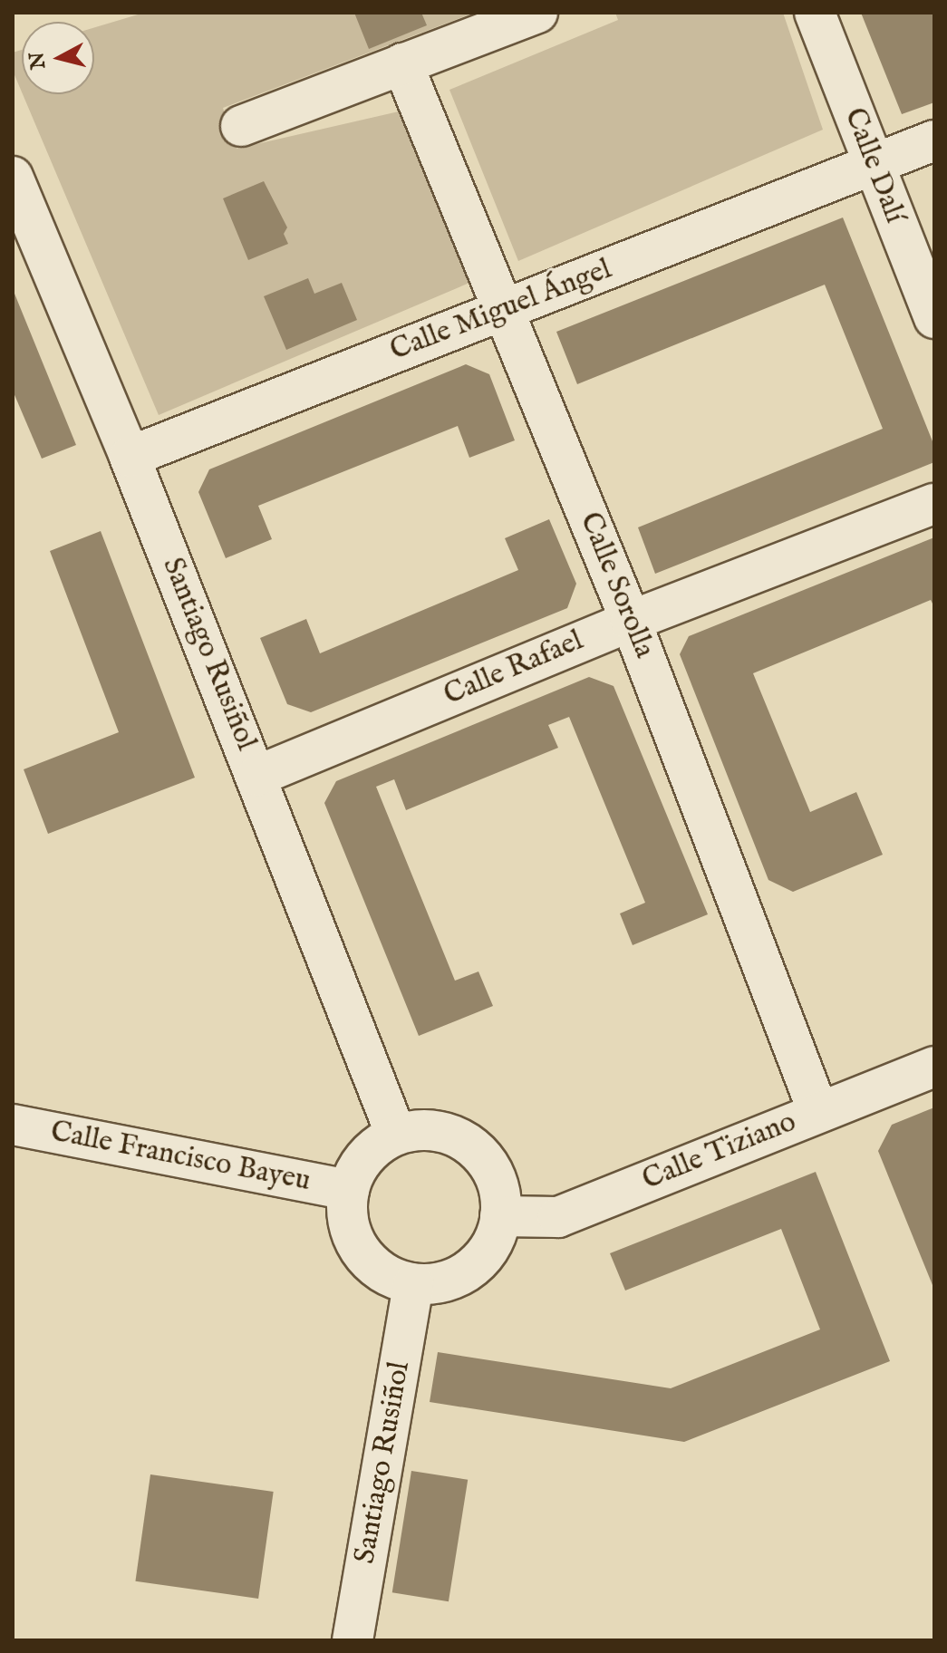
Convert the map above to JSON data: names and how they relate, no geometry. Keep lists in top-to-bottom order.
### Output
{
  "streets": {
    "street": [
      "Calle Dalí",
      "Calle Miguel Ángel",
      "Calle Sorolla",
      "Santiago Rusiñol",
      "Calle Rafael",
      "Calle Tiziano",
      "Calle Francisco Bayeu"
    ]
  },
  "crossings": [
    ["Calle Dalí", "Calle Miguel Ángel"],
    ["Calle Miguel Ángel", "Calle Sorolla"],
    ["Calle Miguel Ángel", "Santiago Rusiñol"],
    ["Calle Sorolla", "Calle Rafael"],
    ["Calle Sorolla", "Calle Tiziano"],
    ["Santiago Rusiñol", "Calle Rafael"],
    ["Santiago Rusiñol", "Calle Tiziano"],
    ["Santiago Rusiñol", "Calle Francisco Bayeu"],
    ["Calle Tiziano", "Calle Francisco Bayeu"]
  ],
  "north": "left"
}
